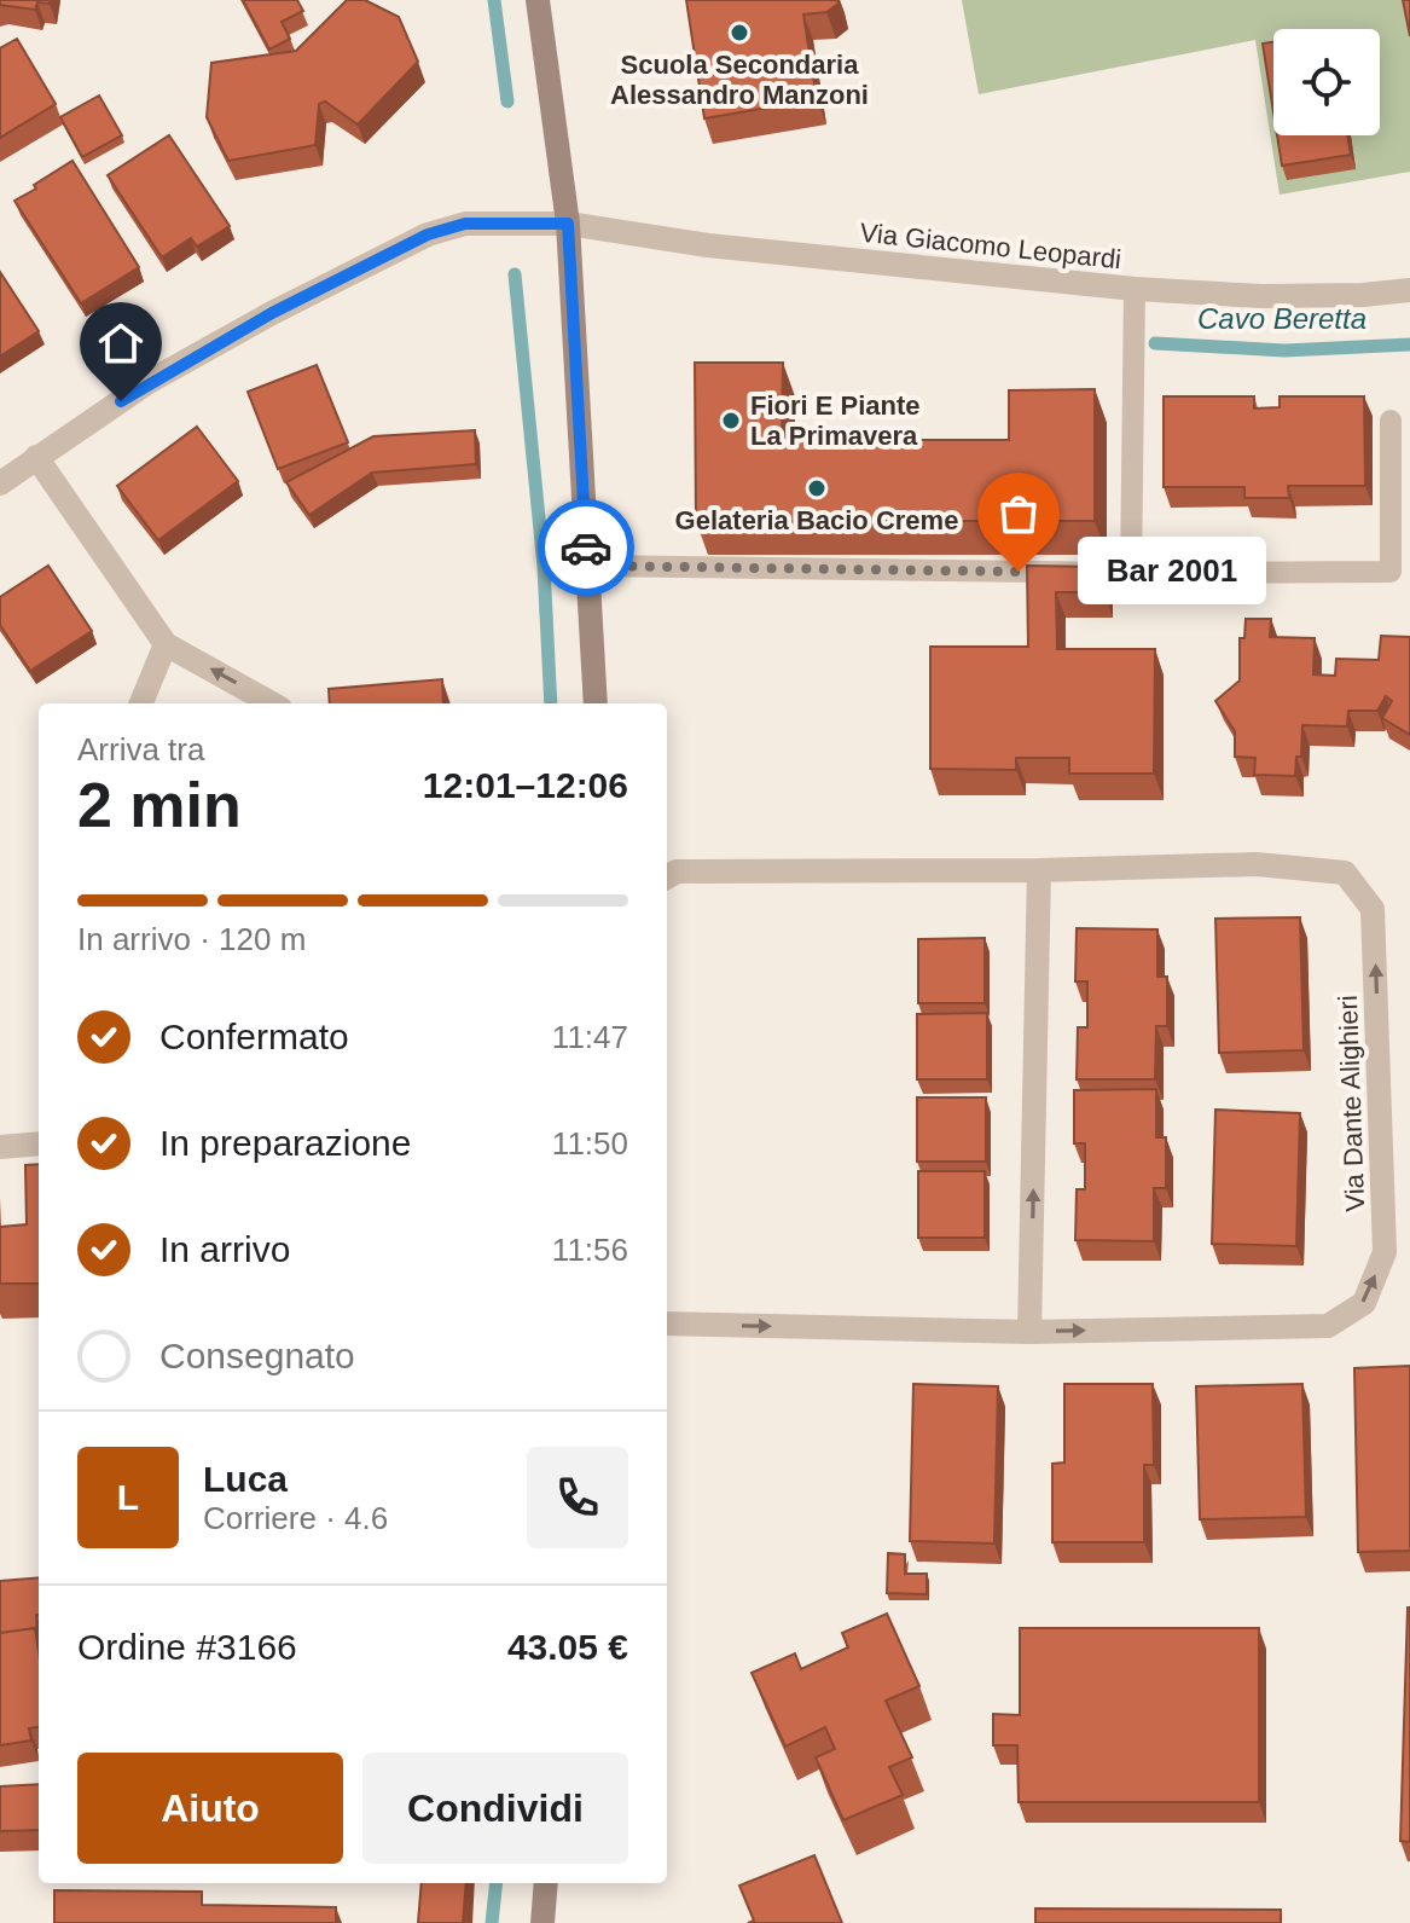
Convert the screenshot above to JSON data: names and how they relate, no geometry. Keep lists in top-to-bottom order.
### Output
{
  "streets": {
    "street": ["Via Giacomo Leopardi", "Via Dante Alighieri"]
  },
  "water": ["Cavo Beretta"],
  "places": [
    "Scuola Secondaria Alessandro Manzoni",
    "Fiori E Piante La Primavera",
    "Gelateria Bacio Creme",
    "Bar 2001"
  ],
  "page": {
    "bubble": "Bar 2001",
    "heading": ["2 min", "Arriva tra", "12:01–12:06"],
    "panel": [
      "Luca",
      "Corriere · 4.6",
      "Ordine #3166",
      "43.05 €"
    ],
    "bar": "In arrivo · 120 m",
    "list": [
      ["Confermato", "11:47"],
      ["In preparazione", "11:50"],
      ["In arrivo", "11:56"],
      "Consegnato"
    ],
    "round": "L",
    "buttons": ["Aiuto", "Condividi"]
  }
}
